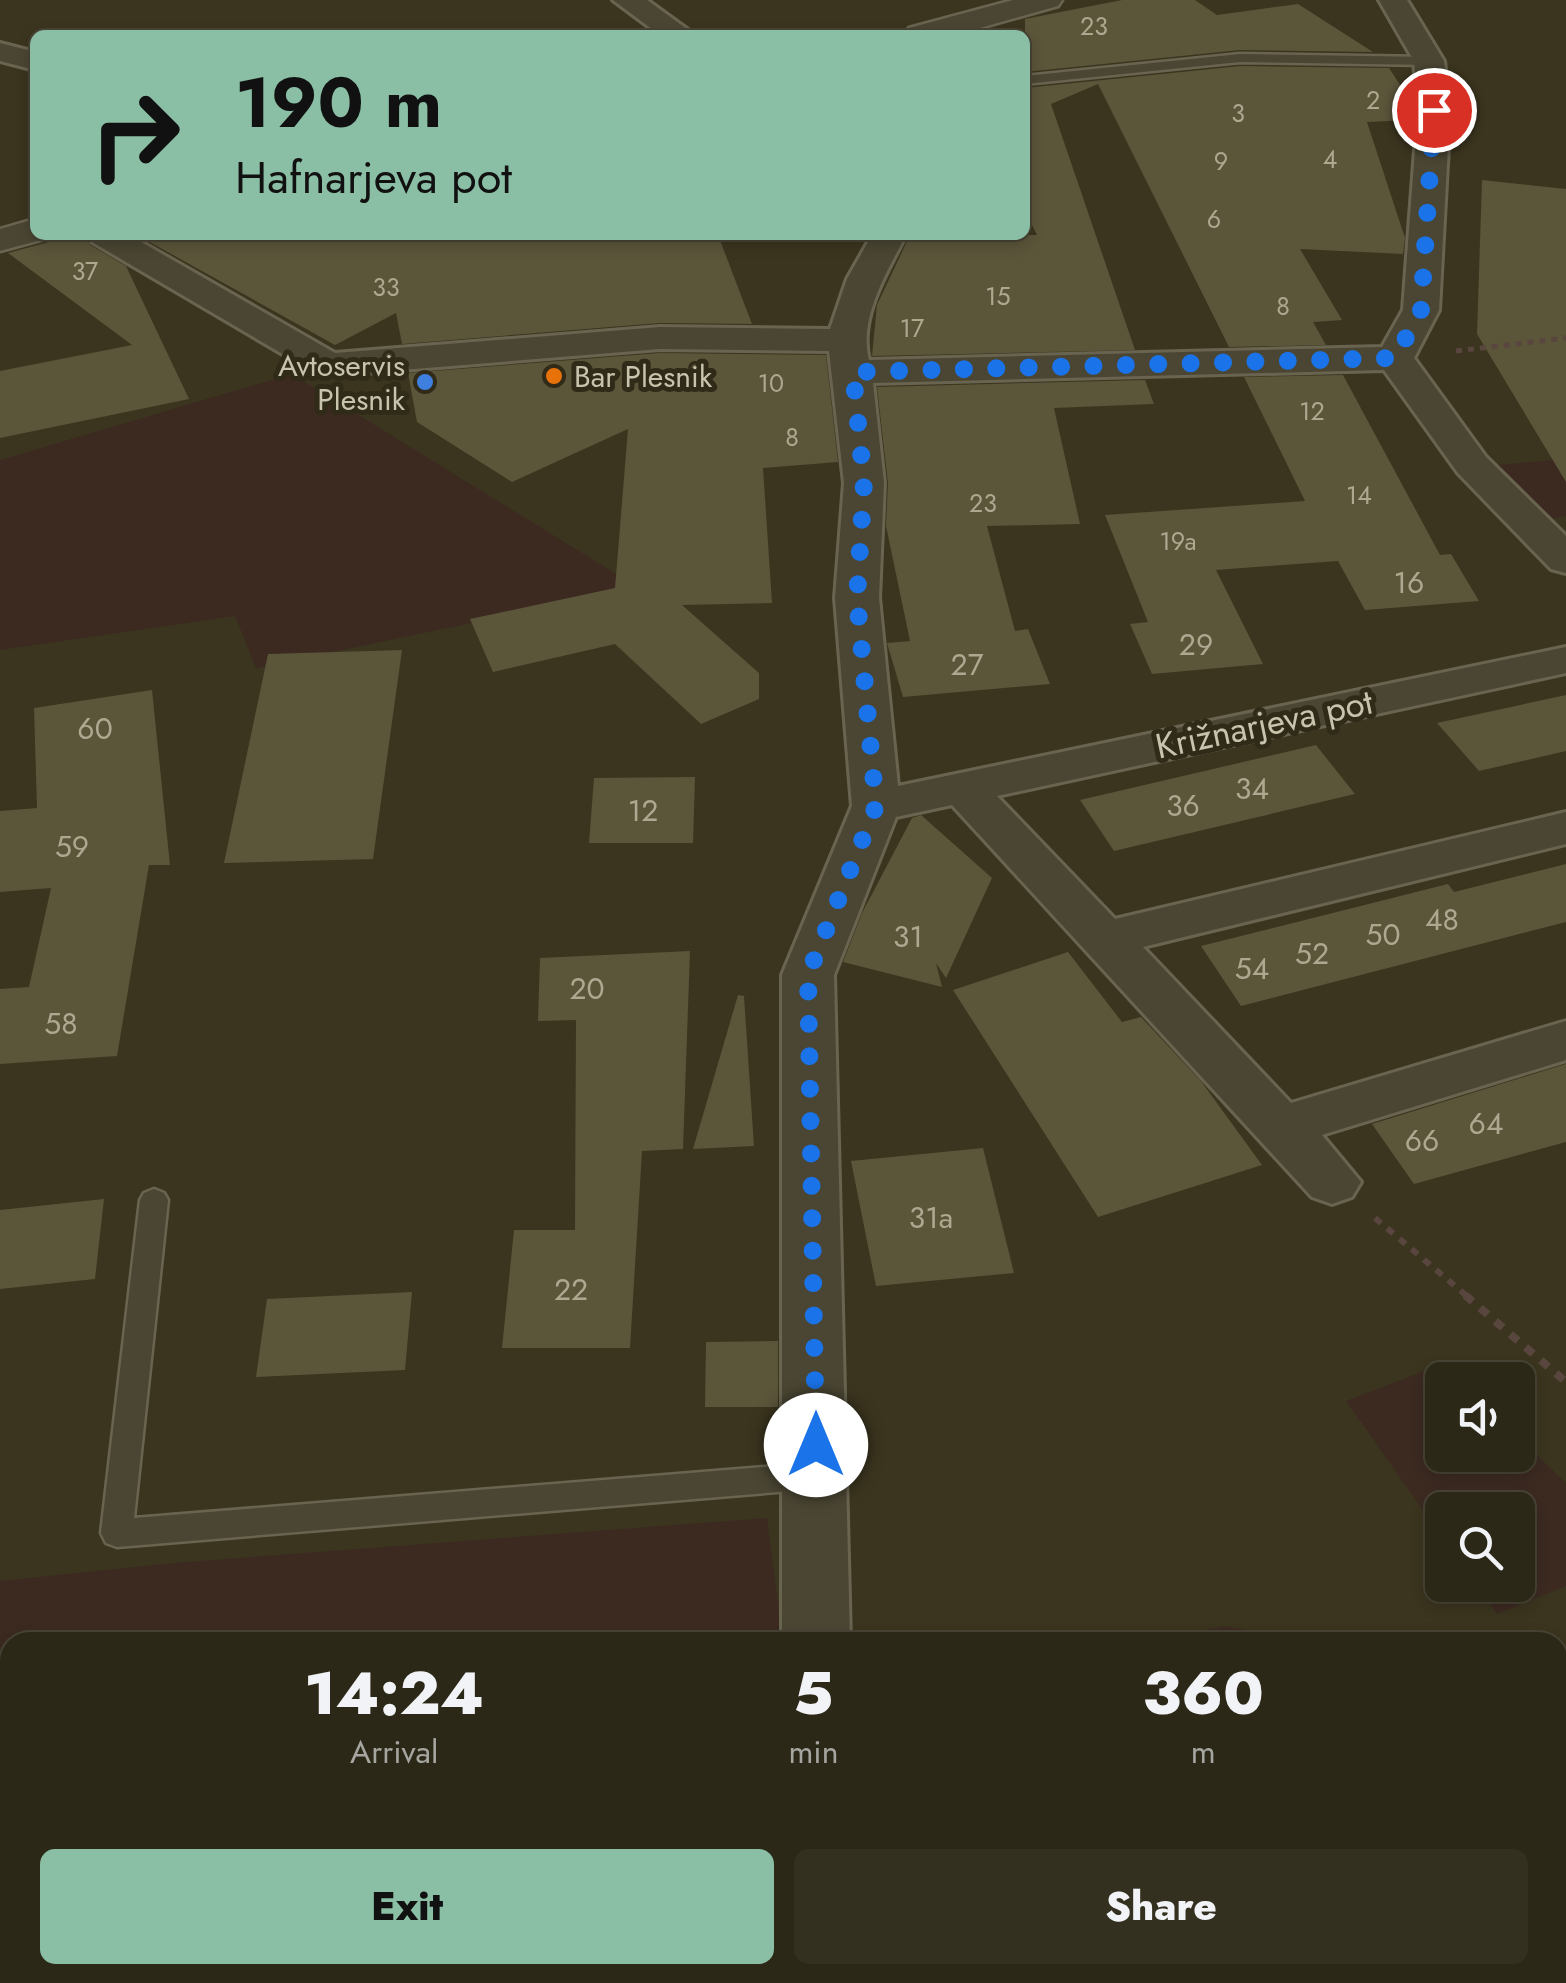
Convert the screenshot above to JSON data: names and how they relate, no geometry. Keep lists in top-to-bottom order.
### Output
{
  "streets": {
    "street": ["Križnarjeva pot"]
  },
  "places": ["Bar Plesnik", "Avtoservis Plesnik"],
  "house_numbers": [
    "23",
    "2",
    "3",
    "4",
    "9",
    "6",
    "37",
    "33",
    "15",
    "8",
    "17",
    "10",
    "12",
    "8",
    "14",
    "23",
    "19a",
    "16",
    "29",
    "27",
    "60",
    "34",
    "36",
    "12",
    "59",
    "48",
    "50",
    "31",
    "52",
    "54",
    "20",
    "58",
    "64",
    "66",
    "31a",
    "22"
  ],
  "page": {
    "turn": ["190 m", "Hafnarjeva pot"],
    "eta": [
      "14:24",
      "Arrival",
      "5",
      "min",
      "360",
      "m"
    ],
    "buttons": ["Exit", "Share"]
  }
}
